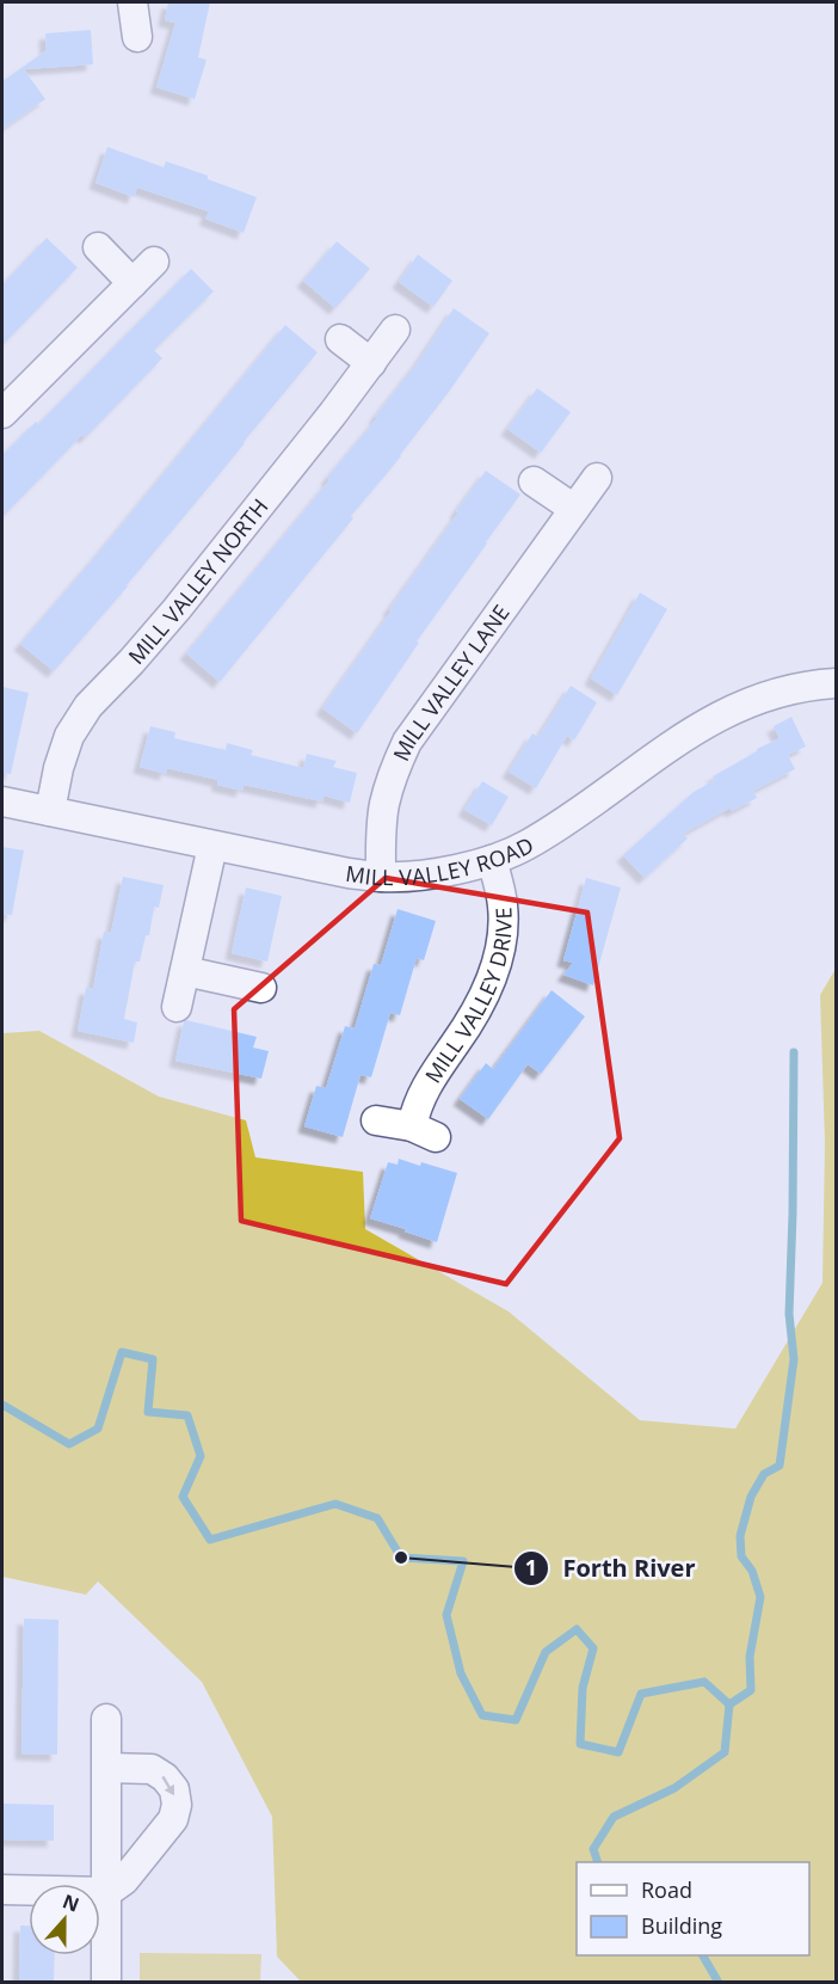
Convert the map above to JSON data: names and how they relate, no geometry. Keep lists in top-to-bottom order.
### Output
{
  "streets": {
    "street": [
      "MILL VALLEY NORTH",
      "MILL VALLEY LANE",
      "MILL VALLEY ROAD",
      "MILL VALLEY DRIVE"
    ]
  },
  "crossings": [
    ["MILL VALLEY NORTH", "MILL VALLEY ROAD"],
    ["MILL VALLEY LANE", "MILL VALLEY ROAD"],
    ["MILL VALLEY ROAD", "MILL VALLEY DRIVE"]
  ],
  "places": ["Forth River"],
  "legend": ["Road", "Building"],
  "north": "top"
}
